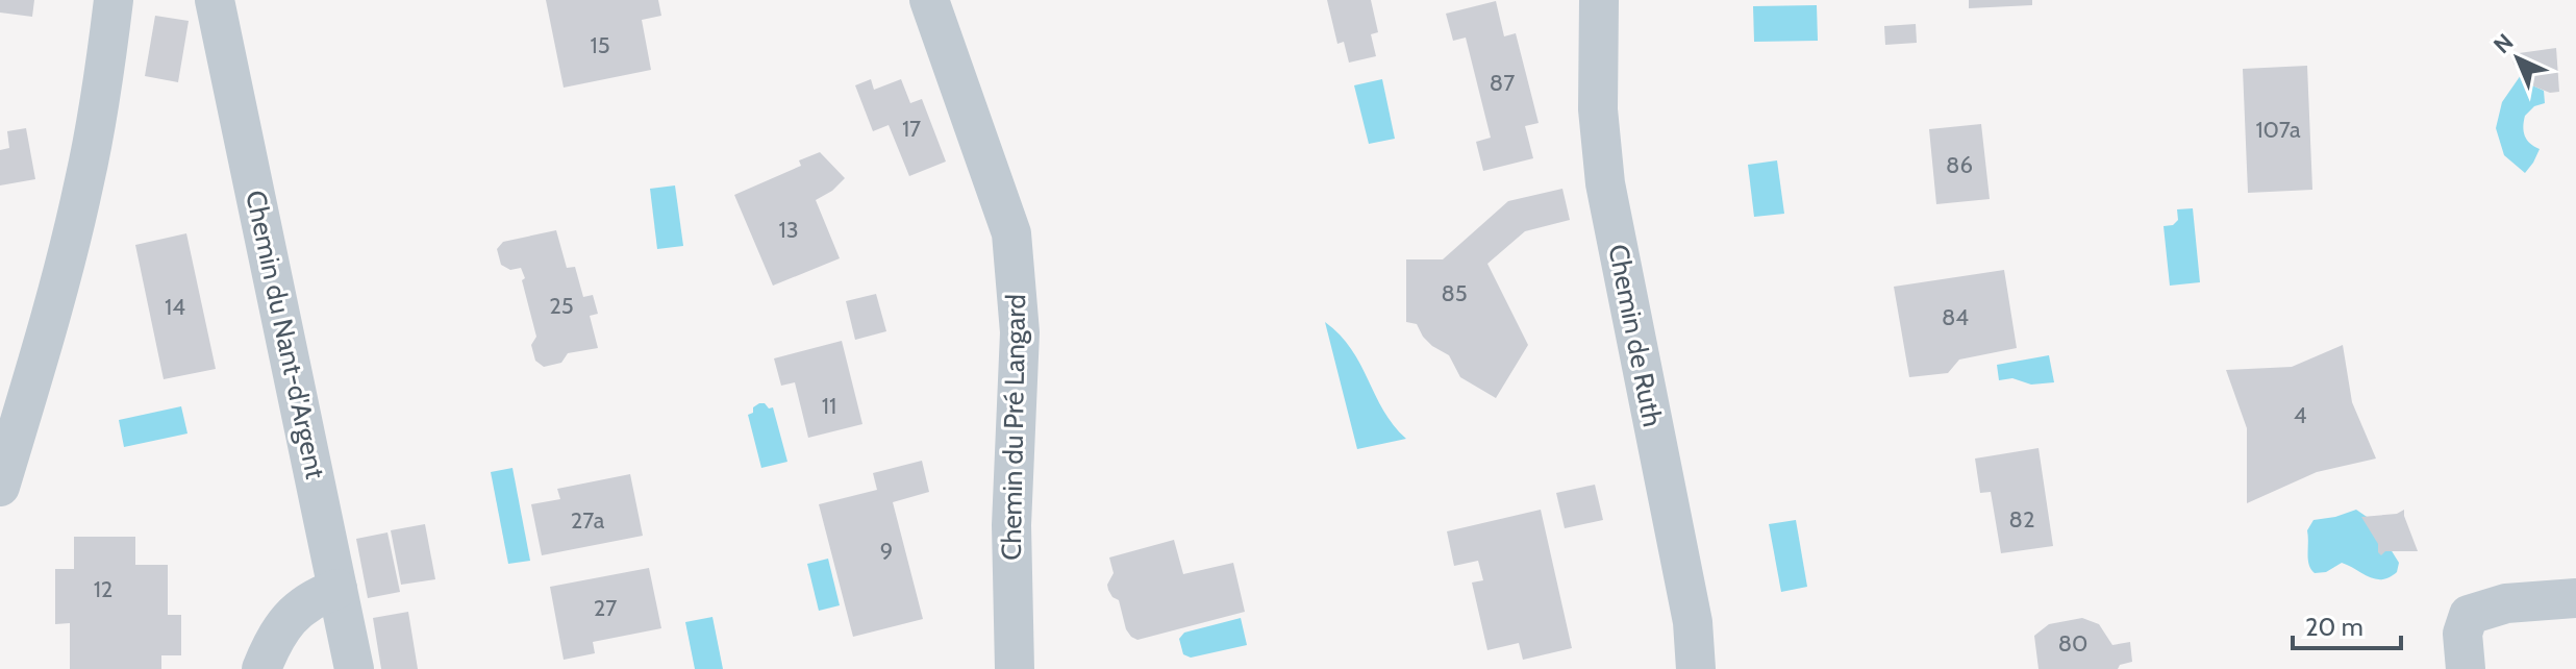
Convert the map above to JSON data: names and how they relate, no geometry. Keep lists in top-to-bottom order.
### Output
{
  "streets": {
    "street": ["Chemin du Nant-d'Argent", "Chemin de Ruth", "Chemin du Pré Langard"]
  },
  "house_numbers": [
    "15",
    "87",
    "17",
    "107a",
    "86",
    "13",
    "85",
    "25",
    "14",
    "84",
    "11",
    "4",
    "82",
    "27a",
    "9",
    "12",
    "27",
    "80"
  ],
  "scale_bar": "20 m",
  "north": "top left"
}
